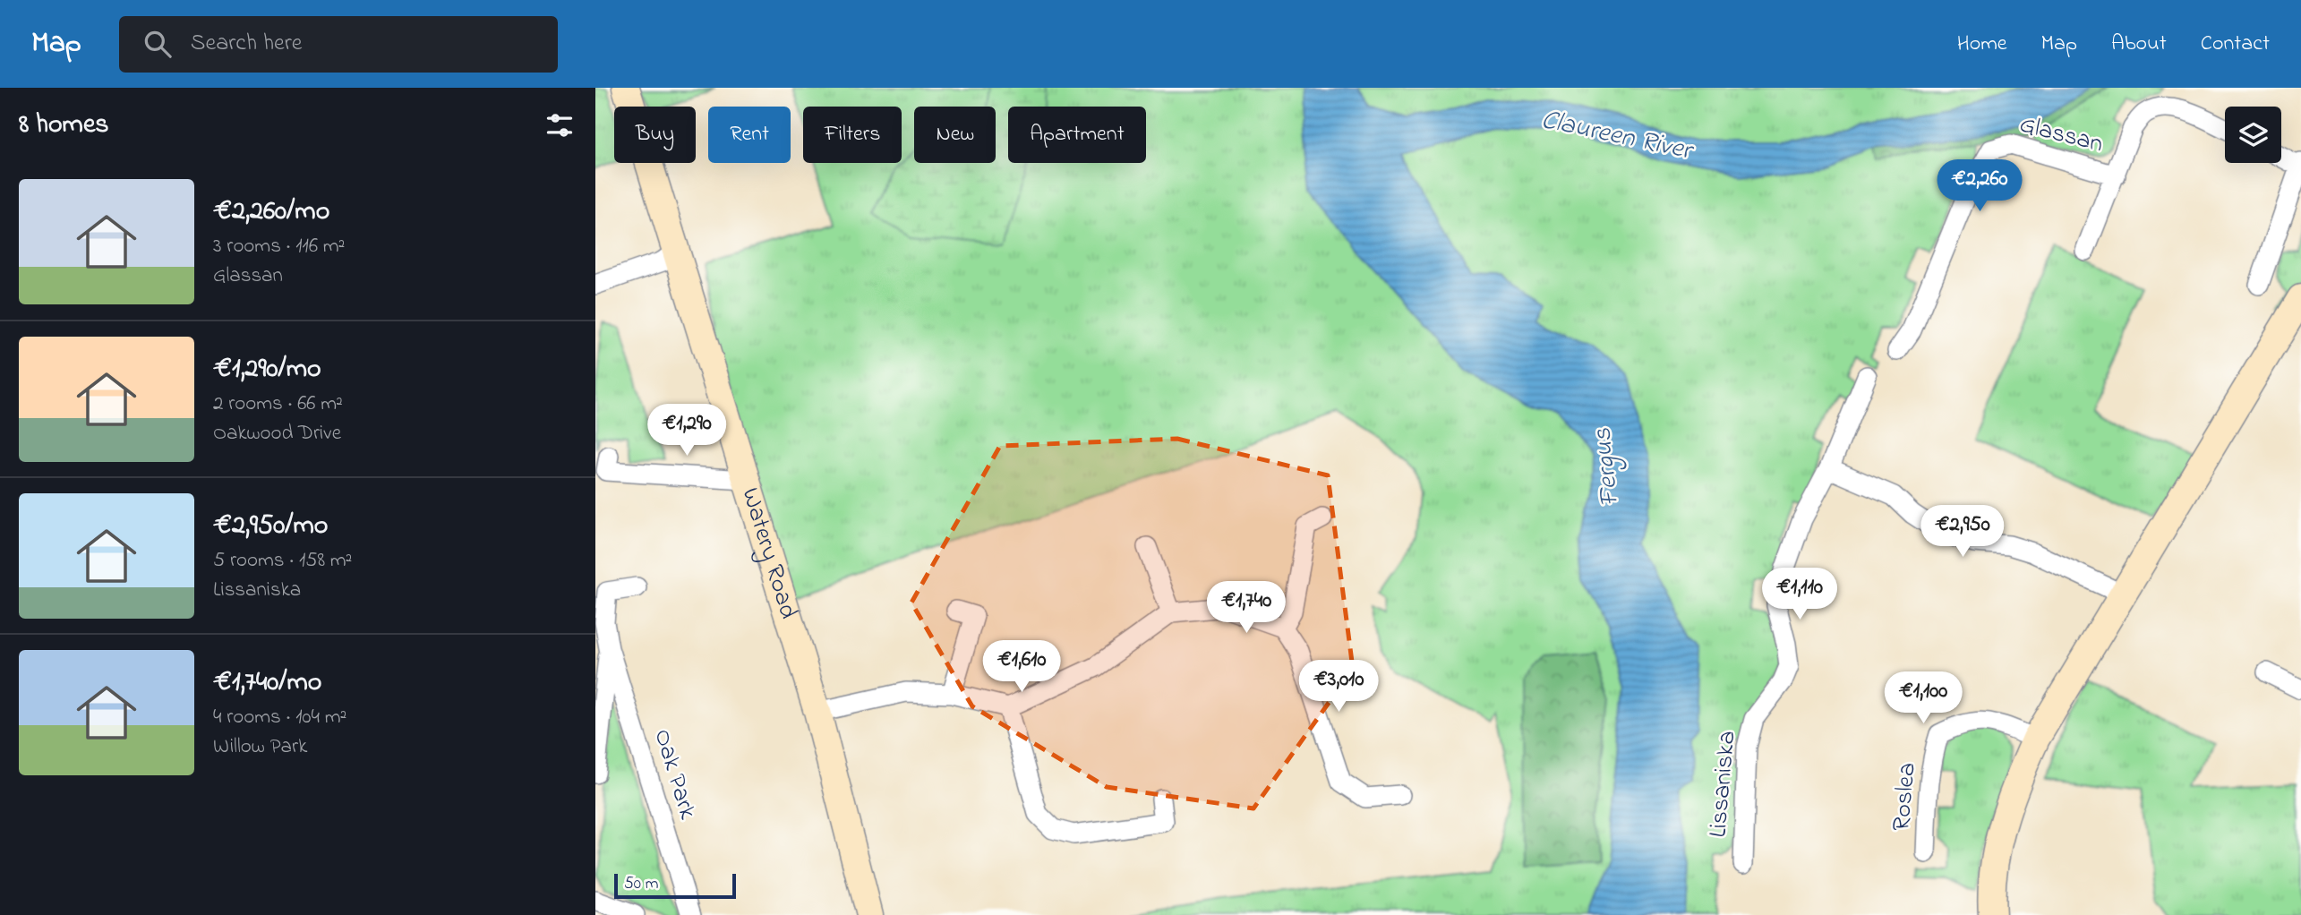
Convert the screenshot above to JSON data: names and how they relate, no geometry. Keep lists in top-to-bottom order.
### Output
{
  "streets": {
    "street": [
      "Glassan",
      "Watery Road",
      "Oak Park",
      "Lissaniska",
      "Roslea"
    ]
  },
  "water": ["Claureen River", "Fergus"],
  "scale_bar": "50 m",
  "page": {
    "header": "Map",
    "search": "Search here",
    "nav": [
      "Home",
      "Map",
      "About",
      "Contact"
    ],
    "heading": "8 homes",
    "chip": [
      "Buy",
      "Rent",
      "Filters",
      "New",
      "Apartment"
    ],
    "price": [
      "€2,260",
      "€1,290",
      "€2,950",
      "€1,110",
      "€1,740",
      "€1,610",
      "€3,010",
      "€1,100"
    ],
    "list": [
      {
        "name": "€2,260/mo",
        "note": "3 rooms · 116 m² · Glassan"
      },
      {
        "name": "€1,290/mo",
        "note": "2 rooms · 66 m² · Oakwood Drive"
      },
      {
        "name": "€2,950/mo",
        "note": "5 rooms · 158 m² · Lissaniska"
      },
      {
        "name": "€1,740/mo",
        "note": "4 rooms · 104 m² · Willow Park"
      }
    ],
    "scale": "50 m"
  }
}
